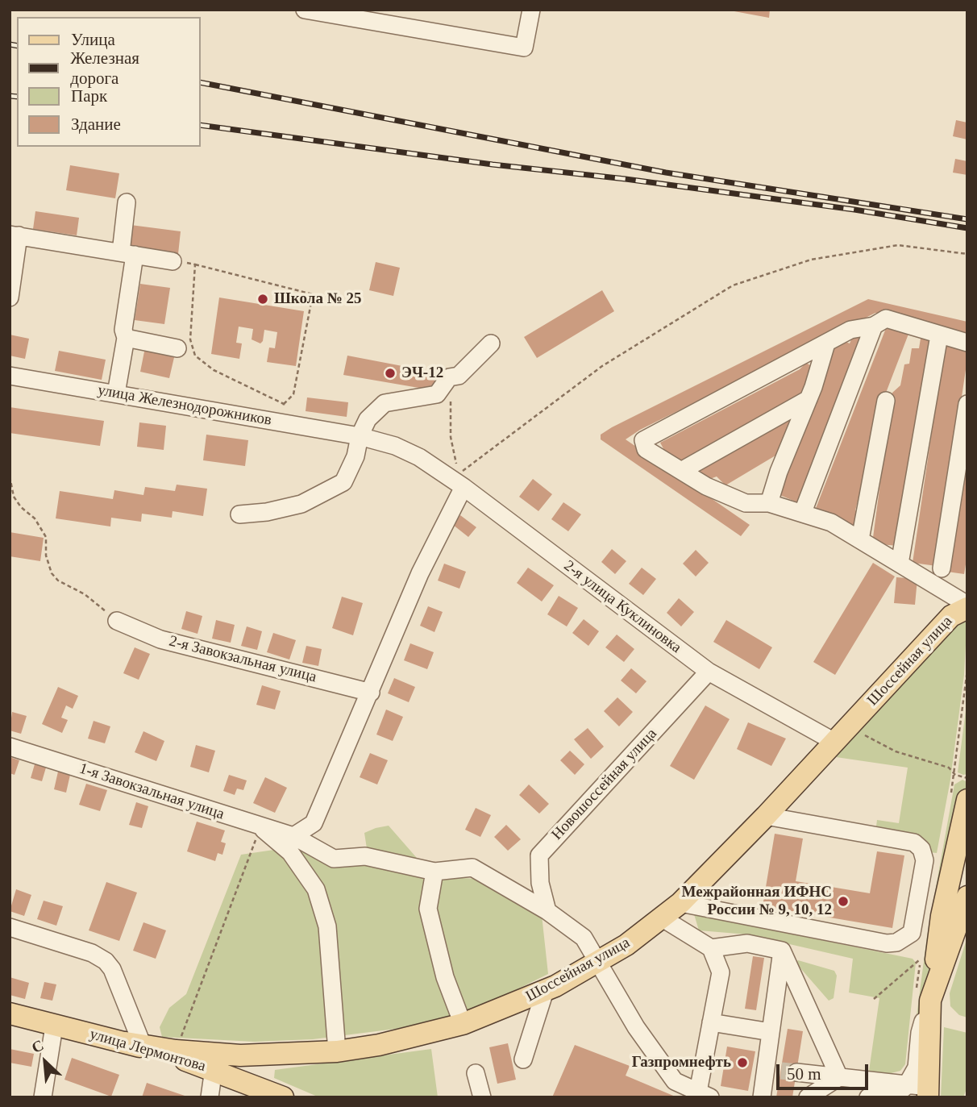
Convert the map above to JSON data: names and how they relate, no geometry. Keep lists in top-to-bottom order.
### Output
{
  "streets": {
    "main road": ["Шоссейная улица", "улица Лермонтова"],
    "street": [
      "улица Железнодорожников",
      "2-я улица Куклиновка",
      "2-я Завокзальная улица",
      "Новошоссейная улица",
      "1-я Завокзальная улица"
    ]
  },
  "crossings": [
    ["улица Железнодорожников", "2-я улица Куклиновка"],
    ["2-я улица Куклиновка", "Шоссейная улица"],
    ["2-я улица Куклиновка", "Новошоссейная улица"],
    ["Шоссейная улица", "1-я Завокзальная улица"],
    ["Шоссейная улица", "улица Лермонтова"],
    ["Новошоссейная улица", "1-я Завокзальная улица"]
  ],
  "places": [
    "Школа № 25",
    "ЭЧ-12",
    "Межрайонная ИФНС России № 9, 10, 12",
    "Газпромнефть"
  ],
  "legend": [
    "Улица",
    "Железная дорога",
    "Парк",
    "Здание"
  ],
  "scale_bar": "50 m",
  "north": "top left"
}
